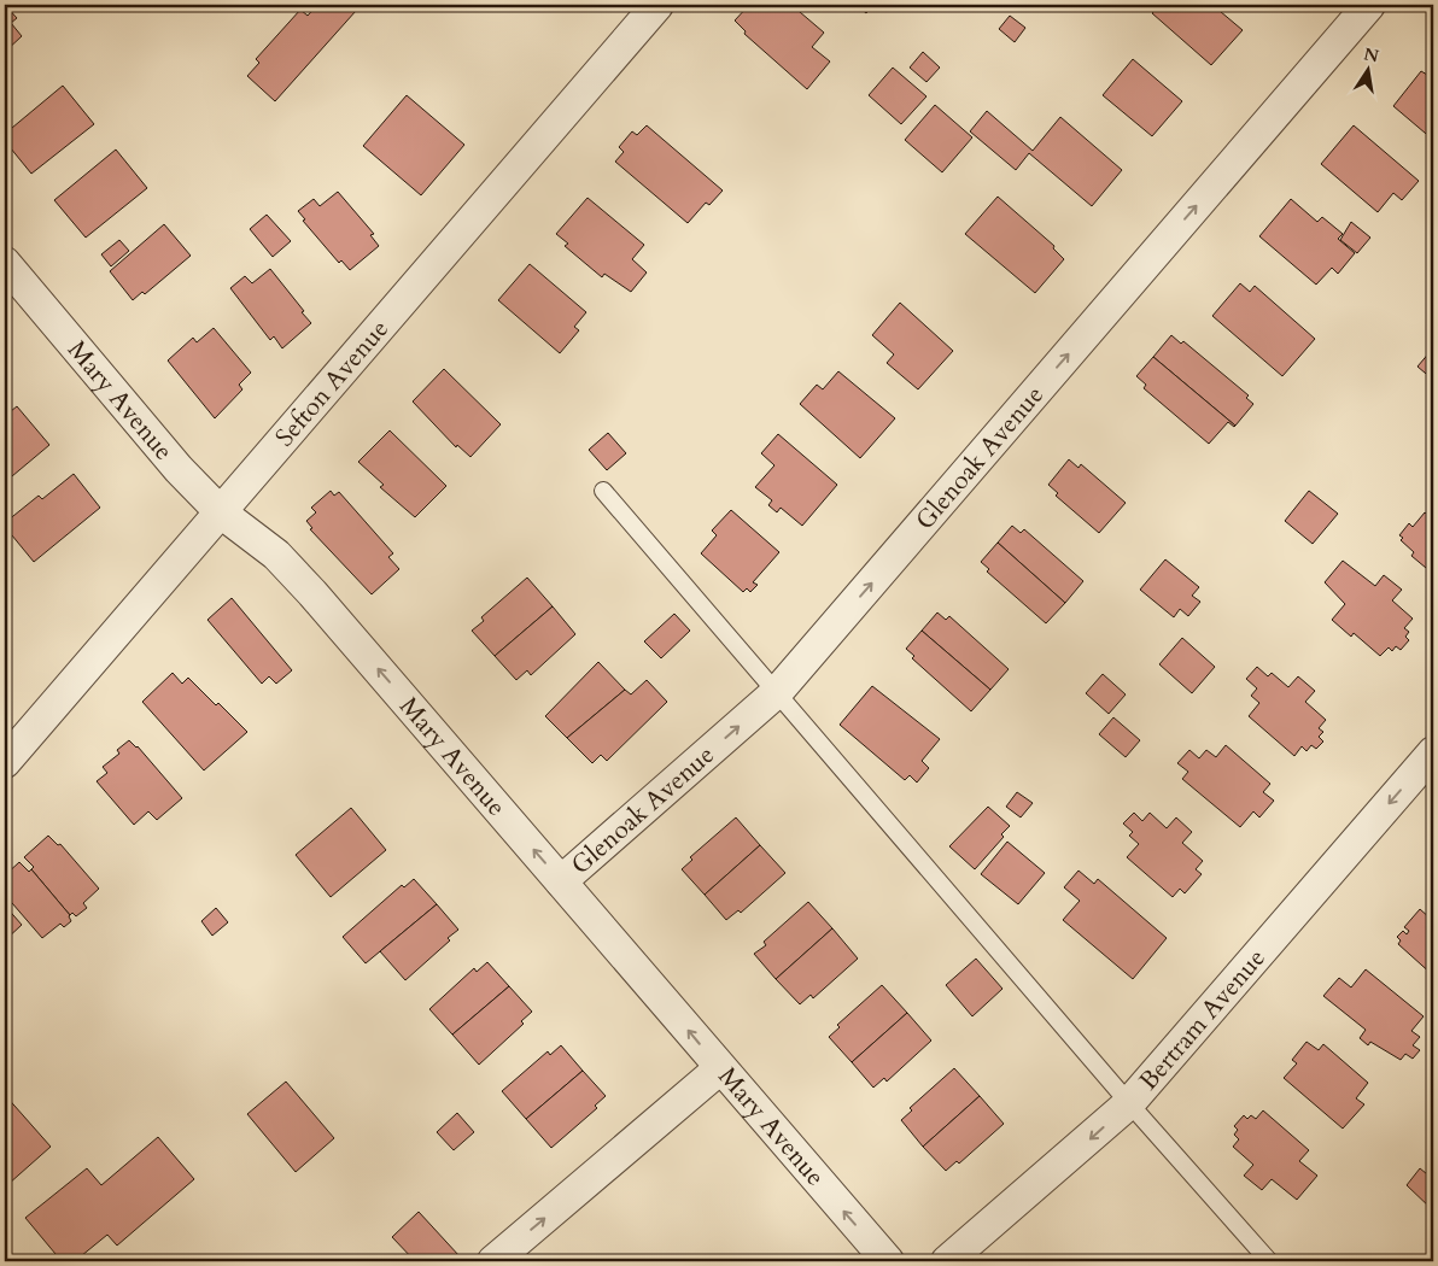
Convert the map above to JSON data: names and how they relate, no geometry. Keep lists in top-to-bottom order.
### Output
{
  "streets": {
    "street": [
      "Sefton Avenue",
      "Mary Avenue",
      "Glenoak Avenue",
      "Bertram Avenue"
    ]
  },
  "crossings": [
    ["Sefton Avenue", "Mary Avenue"],
    ["Mary Avenue", "Glenoak Avenue"]
  ],
  "one_way": ["Mary Avenue", "Glenoak Avenue", "Bertram Avenue"],
  "north": "top"
}
